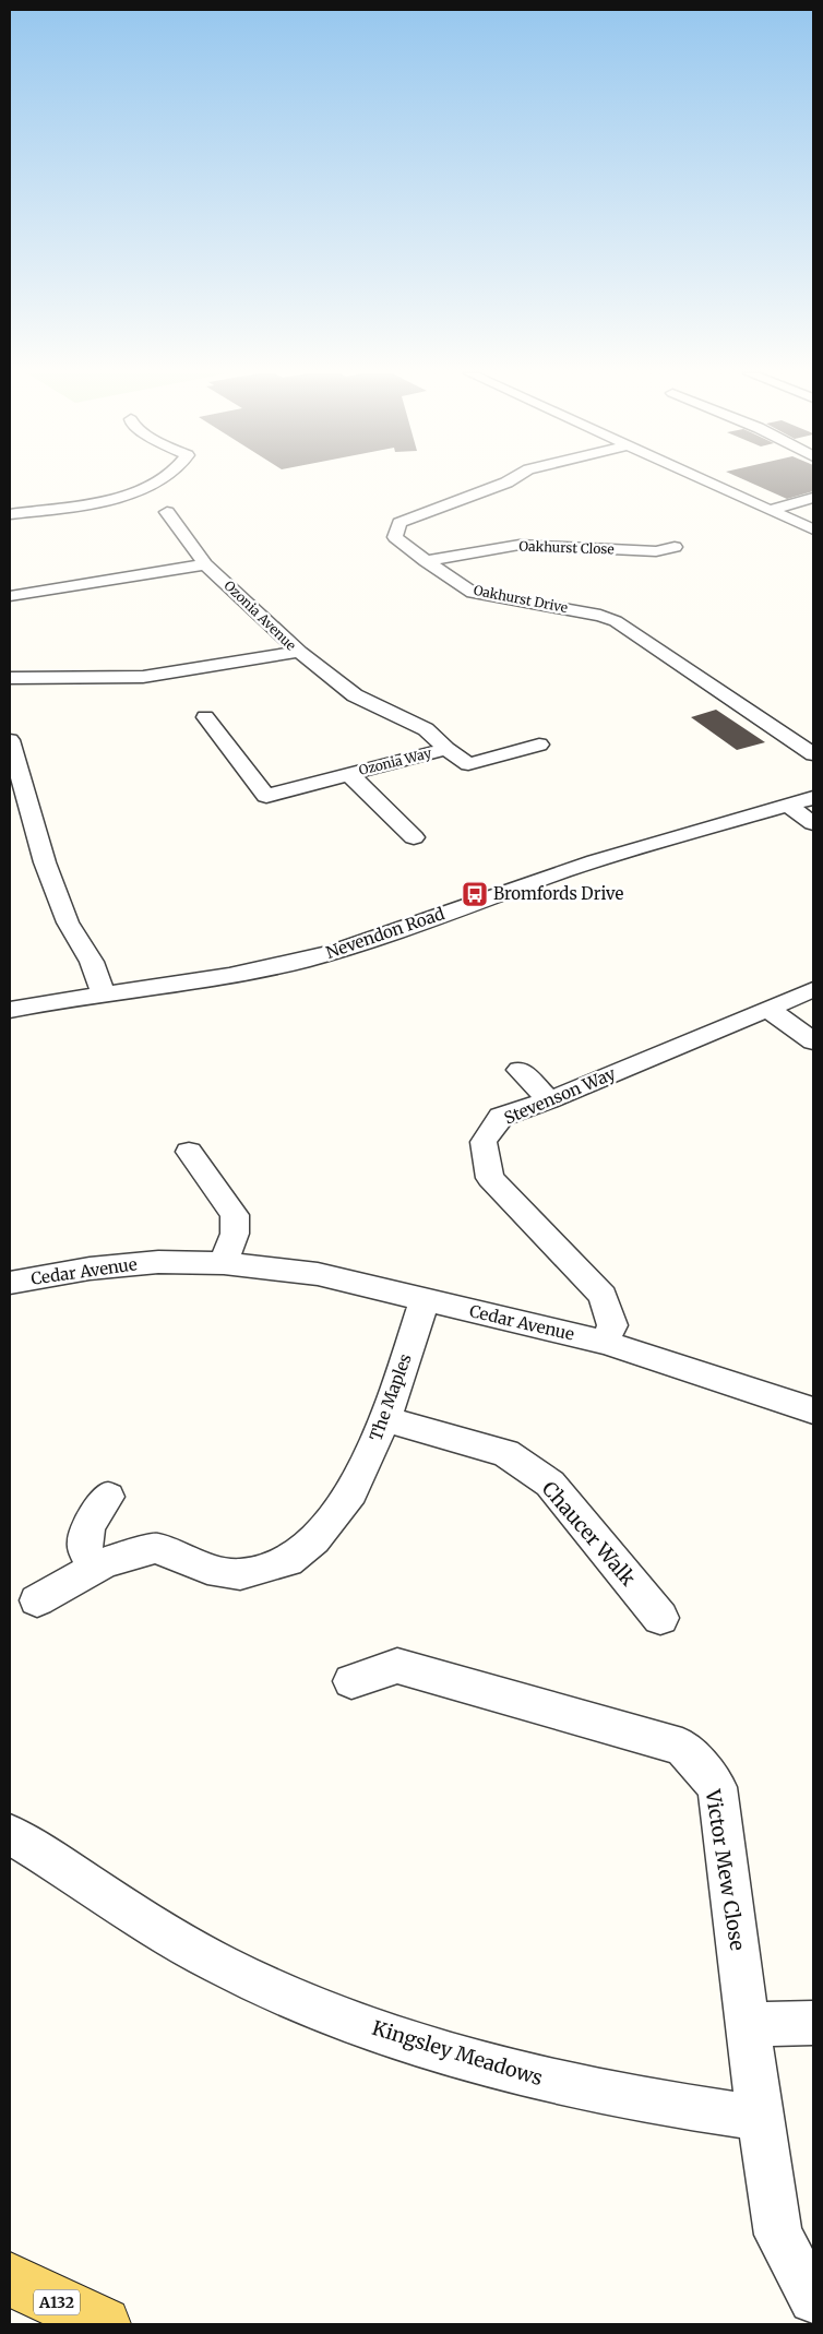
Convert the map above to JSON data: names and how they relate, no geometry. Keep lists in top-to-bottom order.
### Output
{
  "streets": {
    "main road": ["A132"],
    "street": [
      "Oakhurst Close",
      "Oakhurst Drive",
      "Ozonia Avenue",
      "Ozonia Way",
      "Nevendon Road",
      "Stevenson Way",
      "Cedar Avenue",
      "The Maples",
      "Chaucer Walk",
      "Victor Mew Close",
      "Kingsley Meadows"
    ]
  },
  "crossings": [
    ["Oakhurst Close", "Oakhurst Drive"],
    ["Ozonia Avenue", "Ozonia Way"],
    ["Stevenson Way", "Cedar Avenue"],
    ["Cedar Avenue", "The Maples"],
    ["The Maples", "Chaucer Walk"],
    ["Victor Mew Close", "Kingsley Meadows"]
  ],
  "places": {
    "bus stop": ["Bromfords Drive"]
  }
}
